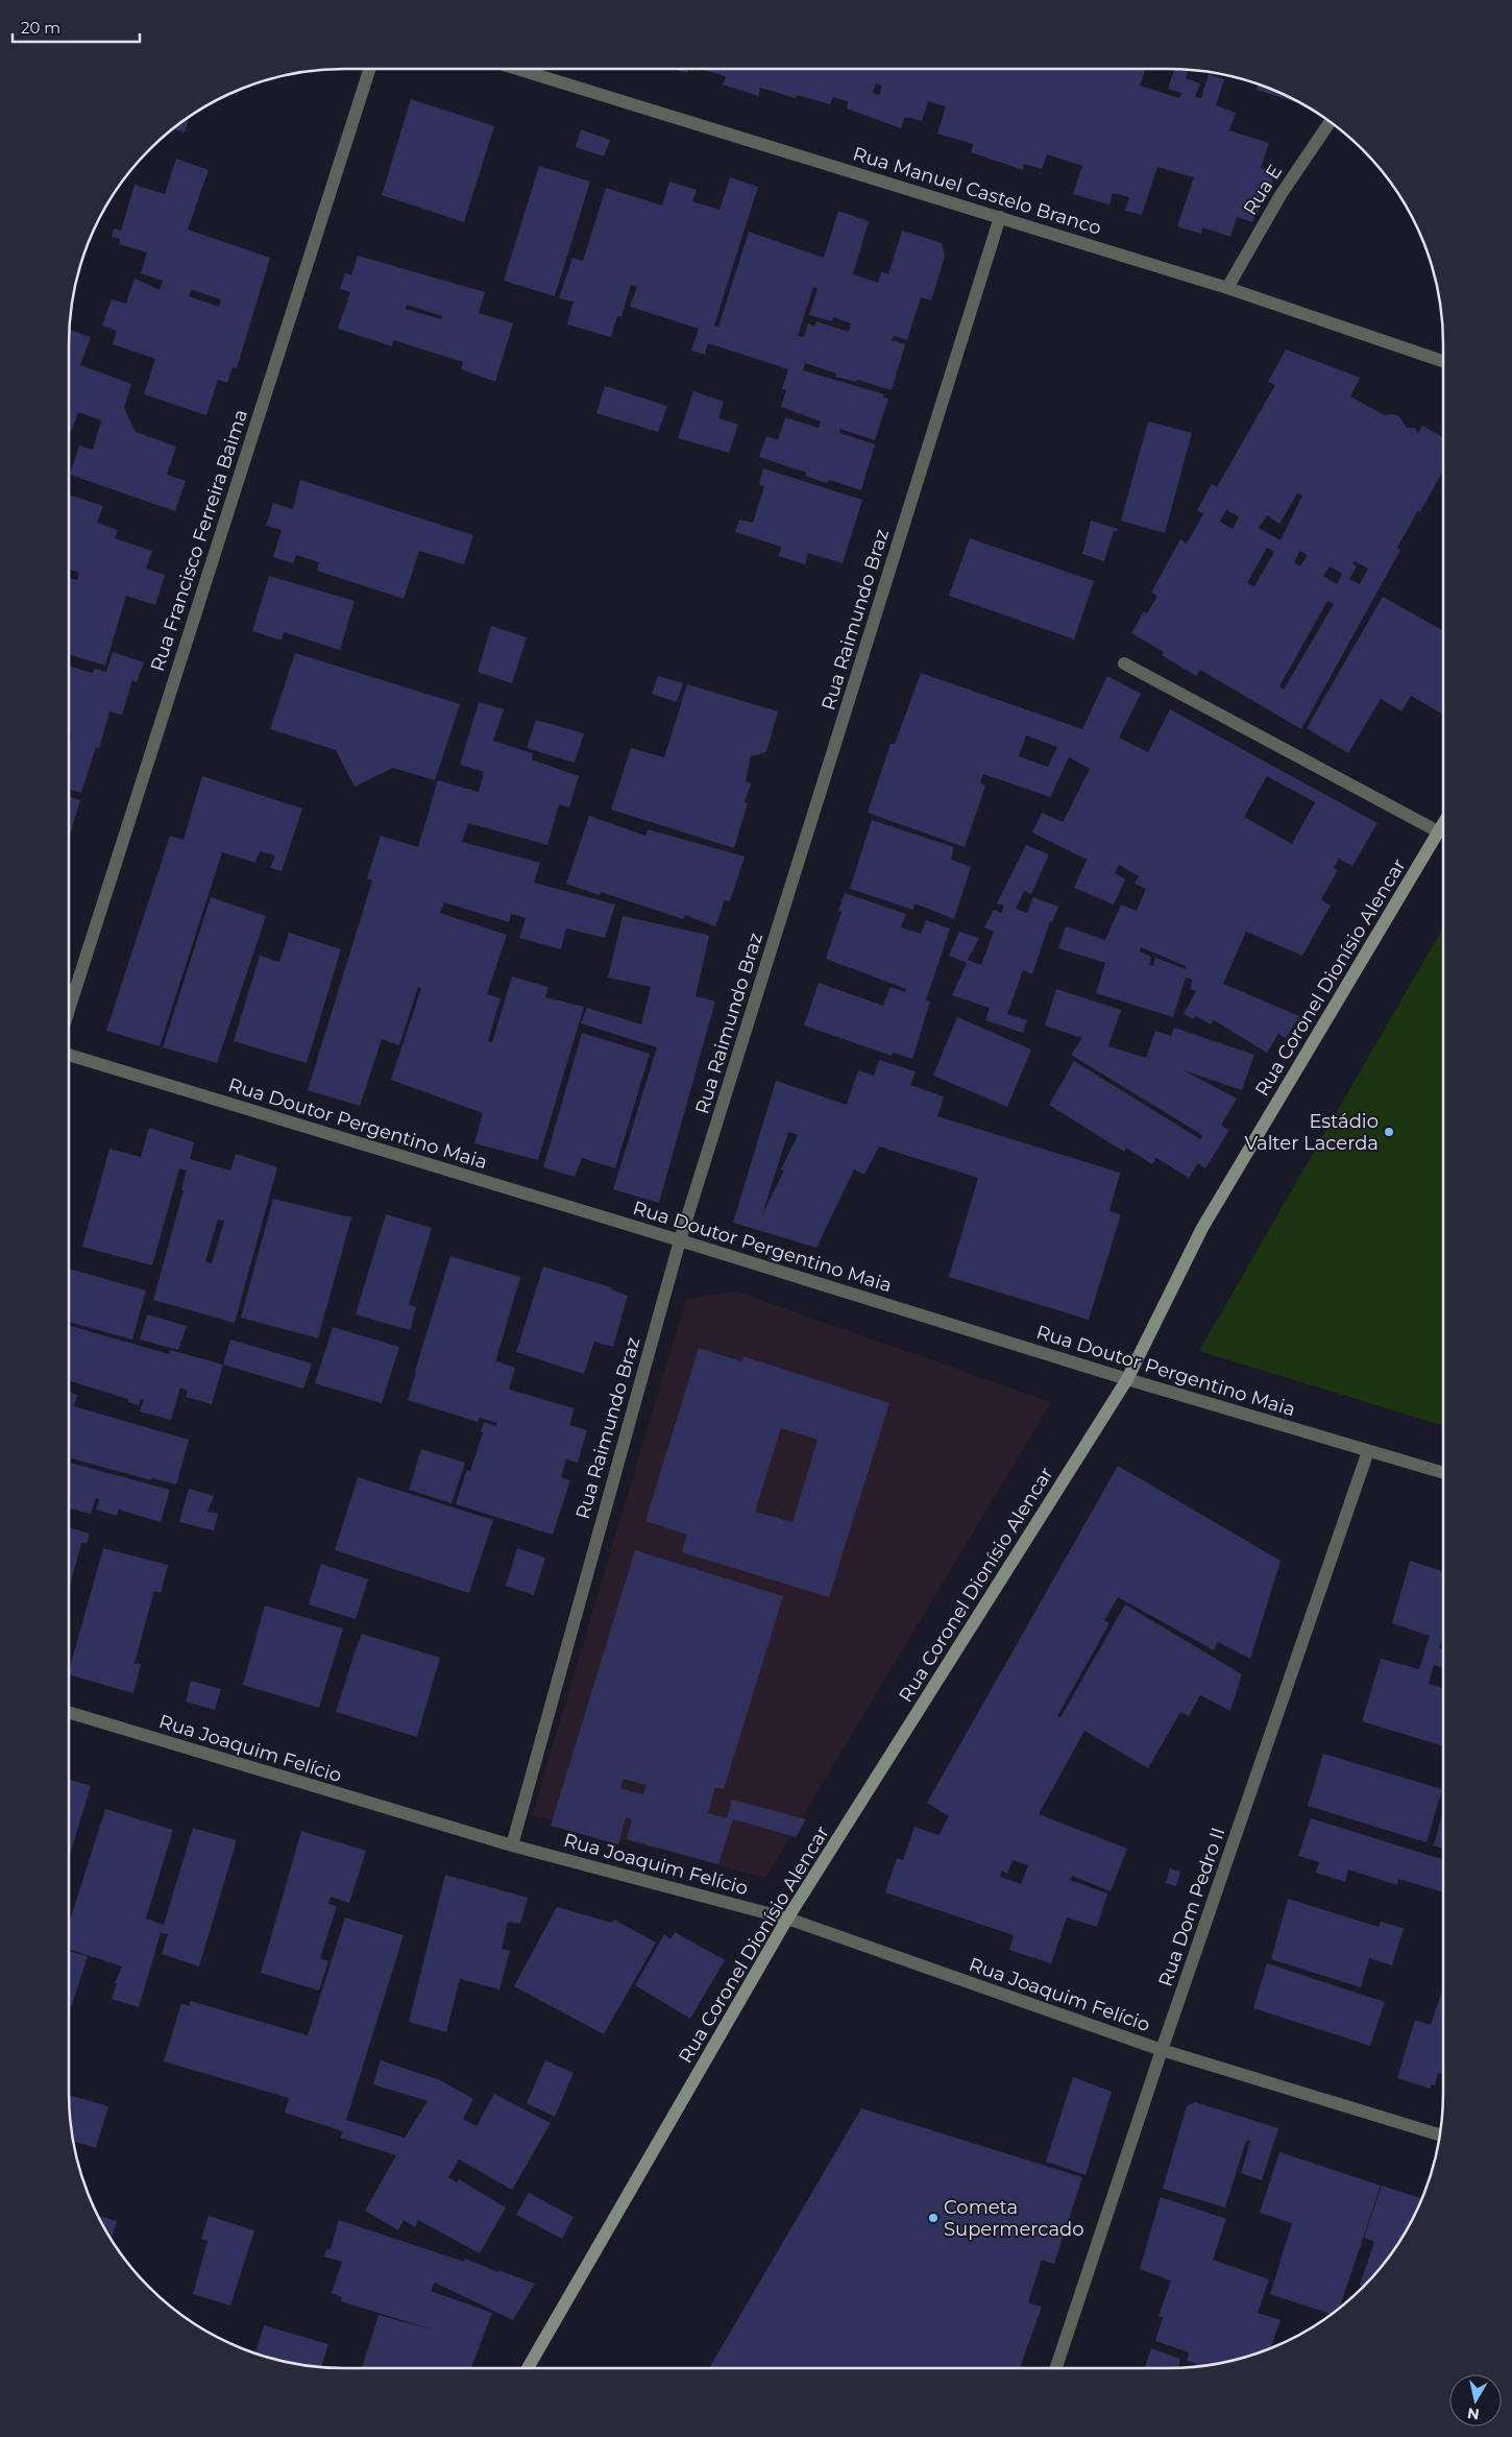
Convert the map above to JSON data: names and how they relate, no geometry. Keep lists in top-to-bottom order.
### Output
{
  "streets": {
    "main road": ["Rua Coronel Dionísio Alencar"],
    "street": [
      "Rua E",
      "Rua Manuel Castelo Branco",
      "Rua Francisco Ferreira Baima",
      "Rua Raimundo Braz",
      "Rua Doutor Pergentino Maia",
      "Rua Joaquim Felício",
      "Rua Dom Pedro II"
    ]
  },
  "crossings": [
    ["Rua E", "Rua Manuel Castelo Branco"],
    ["Rua Manuel Castelo Branco", "Rua Raimundo Braz"],
    ["Rua Raimundo Braz", "Rua Doutor Pergentino Maia"],
    ["Rua Raimundo Braz", "Rua Joaquim Felício"],
    ["Rua Coronel Dionísio Alencar", "Rua Doutor Pergentino Maia"],
    ["Rua Coronel Dionísio Alencar", "Rua Joaquim Felício"],
    ["Rua Doutor Pergentino Maia", "Rua Dom Pedro II"],
    ["Rua Joaquim Felício", "Rua Dom Pedro II"]
  ],
  "places": ["Estádio Valter Lacerda", "Cometa Supermercado"],
  "scale_bar": "20 m",
  "north": "bottom"
}
